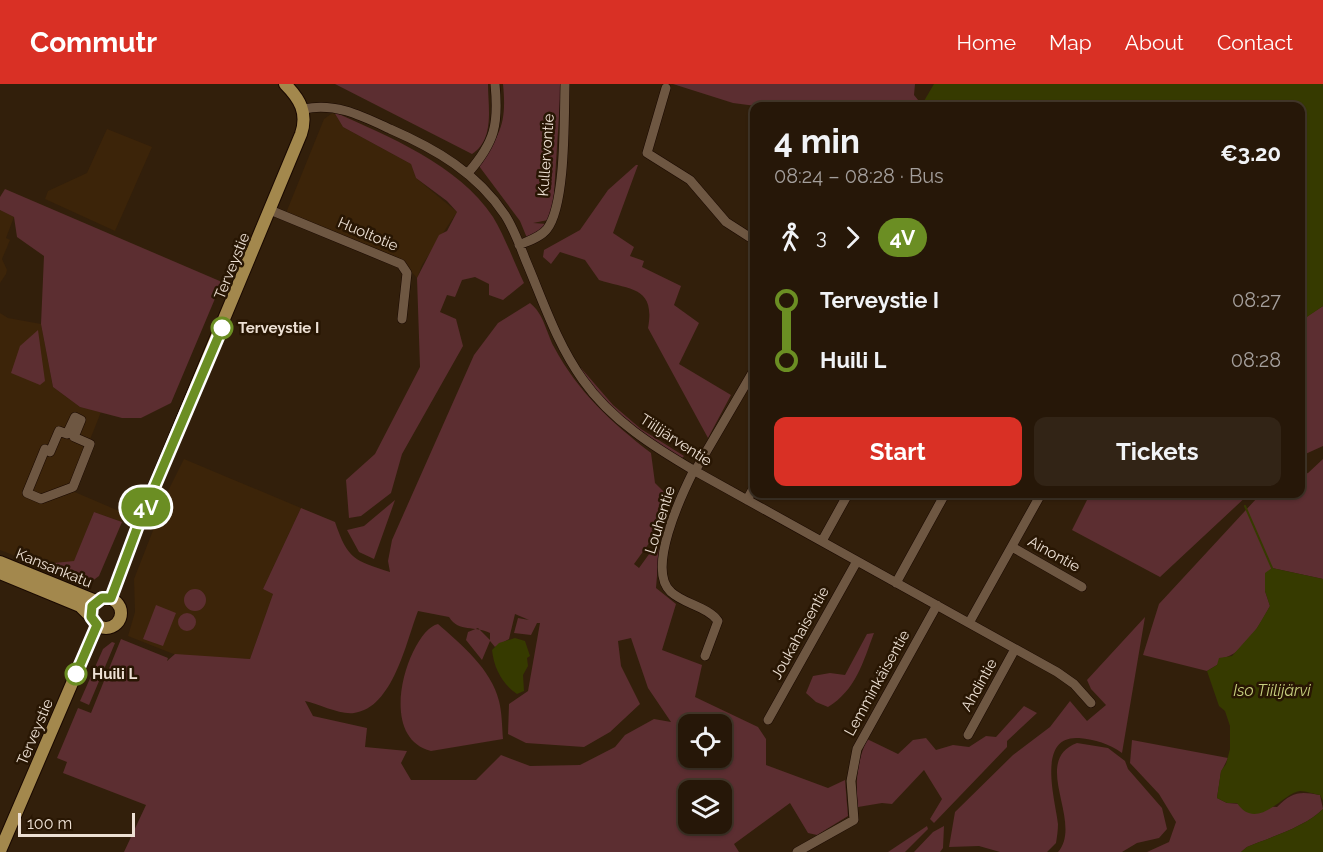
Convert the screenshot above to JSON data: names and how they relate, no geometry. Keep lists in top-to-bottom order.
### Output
{
  "streets": {
    "main road": ["Terveystie", "Kansankatu"],
    "street": [
      "Kullervontie",
      "Huoltotie",
      "Tiilijärventie",
      "Louhentie",
      "Ainontie",
      "Joukahaisentie",
      "Lemminkäisentie",
      "Ahdintie"
    ]
  },
  "crossings": [
    ["Kullervontie", "Tiilijärventie"],
    ["Huoltotie", "Terveystie"],
    ["Terveystie", "Tiilijärventie"],
    ["Terveystie", "Kansankatu"],
    ["Tiilijärventie", "Louhentie"],
    ["Tiilijärventie", "Joukahaisentie"],
    ["Tiilijärventie", "Lemminkäisentie"],
    ["Tiilijärventie", "Ahdintie"]
  ],
  "water": ["Iso Tiilijärvi"],
  "places": ["Terveystie I", "Huili L"],
  "lines": ["bus line 4V"],
  "scale_bar": "100 m",
  "page": {
    "header": "Commutr",
    "nav": [
      "Home",
      "Map",
      "About",
      "Contact"
    ],
    "on_map": "4V",
    "heading": ["4 min", "08:24 – 08:28 · Bus", "€3.20"],
    "legs": ["3", "4V"],
    "list": [
      {
        "name": "Terveystie I",
        "value": "08:27"
      },
      {
        "name": "Huili L",
        "value": "08:28"
      }
    ],
    "buttons": ["Start", "Tickets"],
    "scale": "100 m"
  }
}
